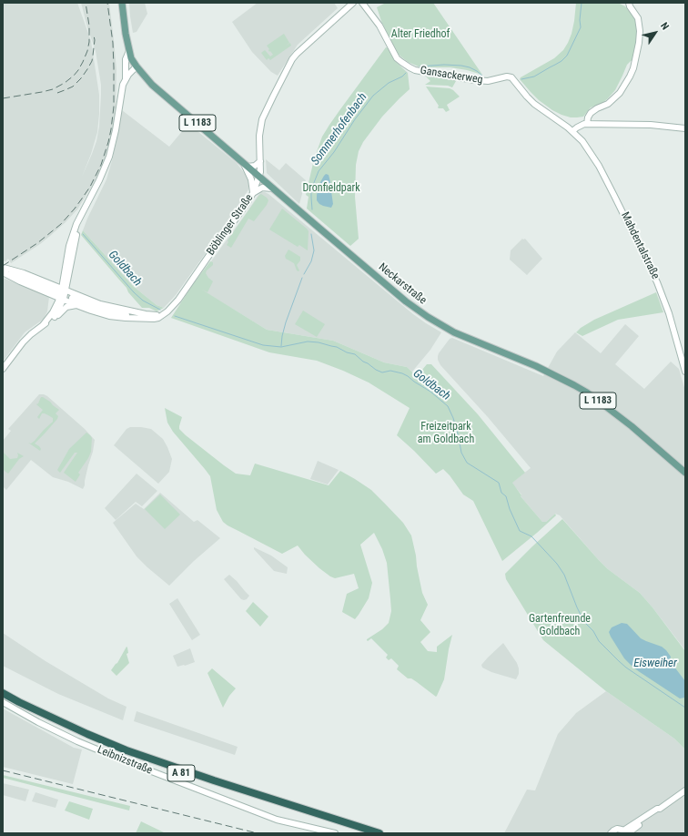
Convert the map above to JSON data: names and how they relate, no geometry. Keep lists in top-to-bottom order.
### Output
{
  "streets": {
    "highway": ["A 81"],
    "main road": [
      "Gansackerweg",
      "L 1183",
      "Böblinger Straße",
      "Mahdentalstraße",
      "Neckarstraße",
      "Leibnizstraße"
    ]
  },
  "crossings": [
    ["Gansackerweg", "Mahdentalstraße"],
    ["L 1183", "Neckarstraße"],
    ["Böblinger Straße", "Neckarstraße"]
  ],
  "water": ["Sommerhofenbach", "Goldbach", "Eisweiher"],
  "parks": [
    "Alter Friedhof",
    "Dronfieldpark",
    "Freizeitpark am Goldbach",
    "Gartenfreunde Goldbach"
  ],
  "north": "top right"
}
